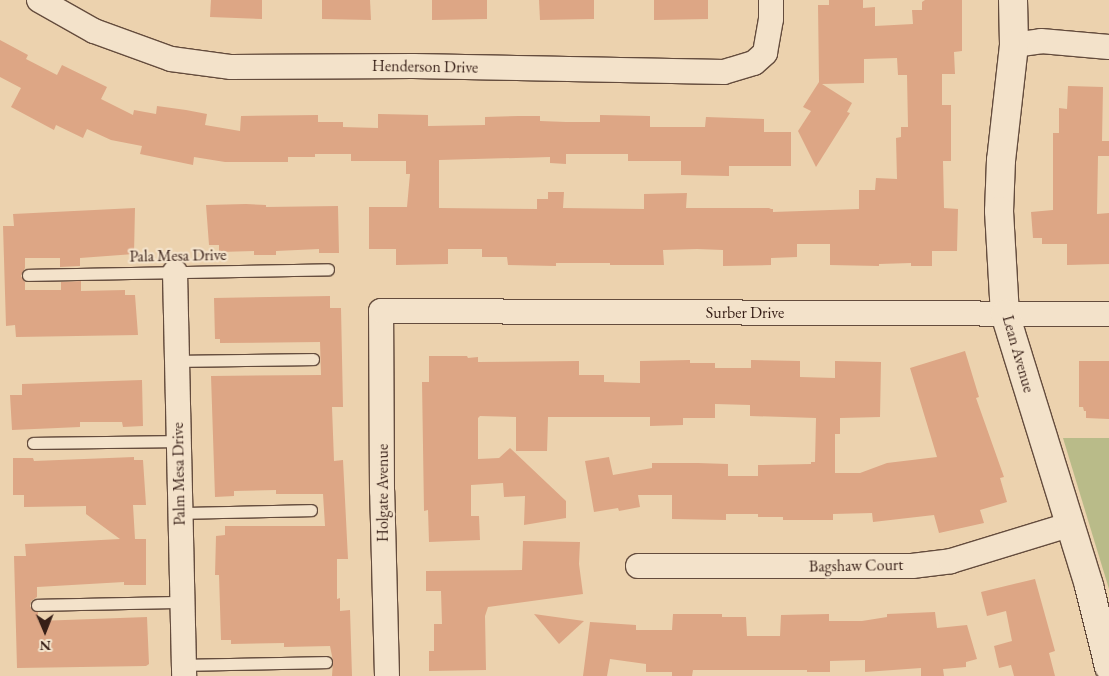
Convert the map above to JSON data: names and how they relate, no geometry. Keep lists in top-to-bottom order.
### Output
{
  "streets": {
    "street": [
      "Henderson Drive",
      "Surber Drive",
      "Lean Avenue",
      "Palm Mesa Drive",
      "Holgate Avenue",
      "Bagshaw Court"
    ],
    "lane": ["Pala Mesa Drive"]
  },
  "crossings": [
    ["Pala Mesa Drive", "Palm Mesa Drive"],
    ["Surber Drive", "Lean Avenue"],
    ["Surber Drive", "Holgate Avenue"],
    ["Lean Avenue", "Bagshaw Court"]
  ],
  "north": "bottom"
}
